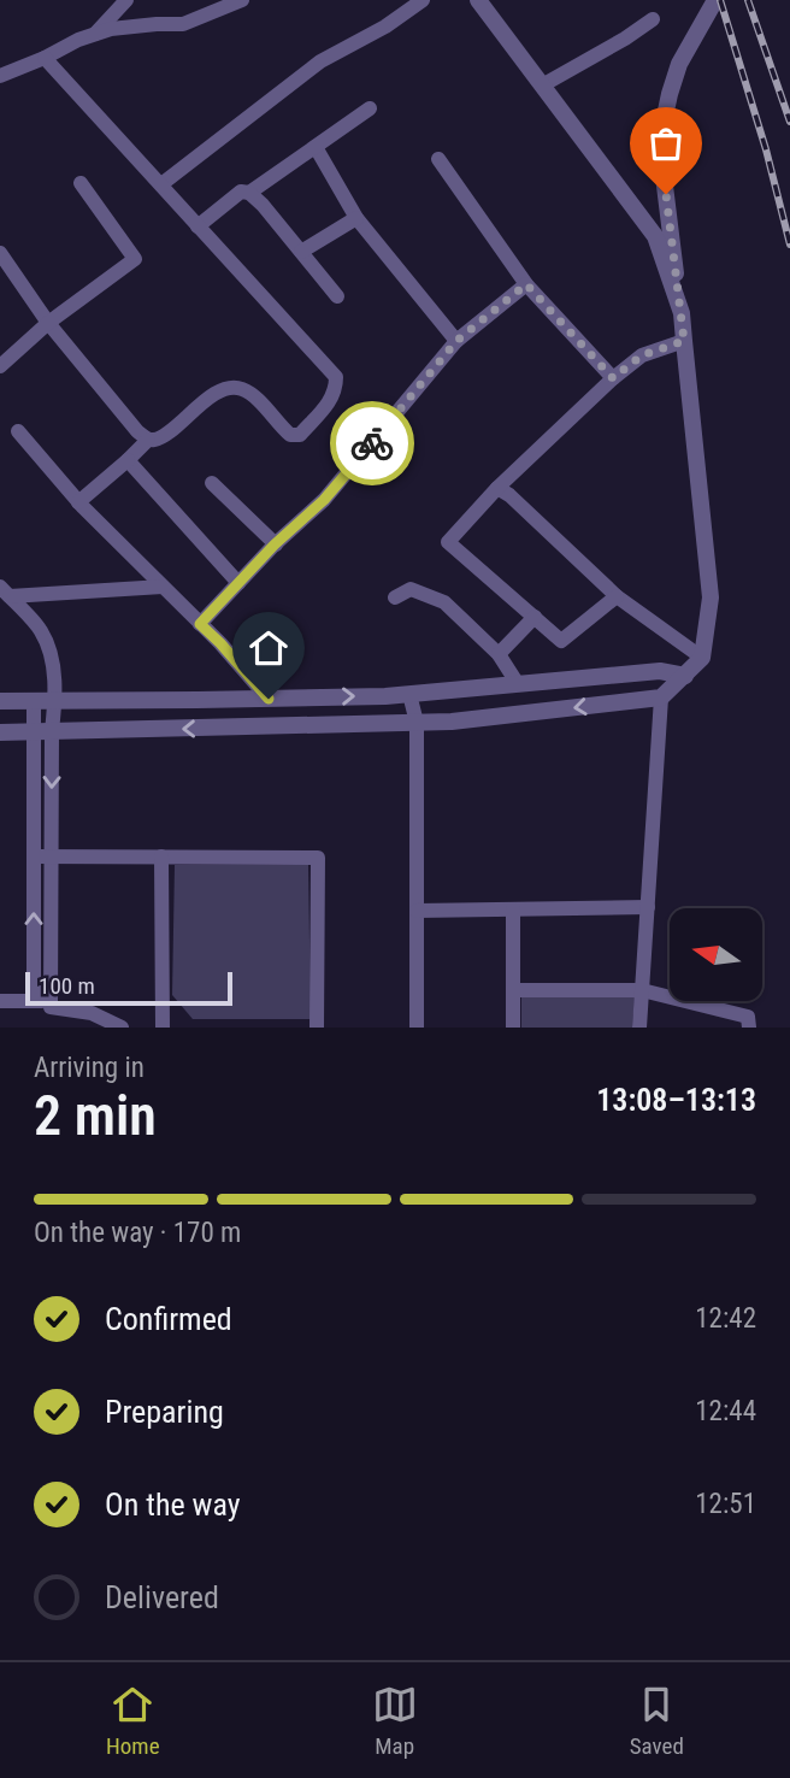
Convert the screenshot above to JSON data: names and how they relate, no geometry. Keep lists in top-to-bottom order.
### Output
{
  "scale_bar": "100 m",
  "north": "left",
  "page": {
    "scale": "100 m",
    "heading": ["2 min", "Arriving in", "13:08–13:13"],
    "bar": "On the way · 170 m",
    "list": [
      ["Confirmed", "12:42"],
      ["Preparing", "12:44"],
      ["On the way", "12:51"],
      "Delivered"
    ],
    "tabs": ["Home", "Map", "Saved"]
  }
}
